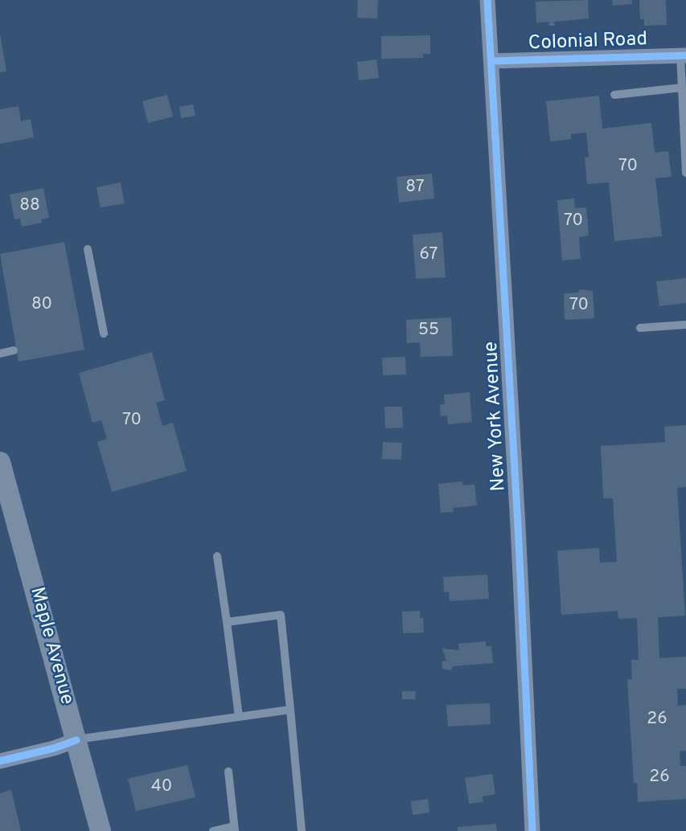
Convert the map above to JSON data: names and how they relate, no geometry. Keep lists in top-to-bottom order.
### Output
{
  "streets": {
    "main road": ["Maple Avenue"],
    "street": ["Colonial Road", "New York Avenue"]
  },
  "crossings": [
    ["Colonial Road", "New York Avenue"]
  ],
  "house_numbers": [
    "70",
    "87",
    "88",
    "70",
    "67",
    "80",
    "70",
    "55",
    "70",
    "26",
    "26",
    "40"
  ]
}
